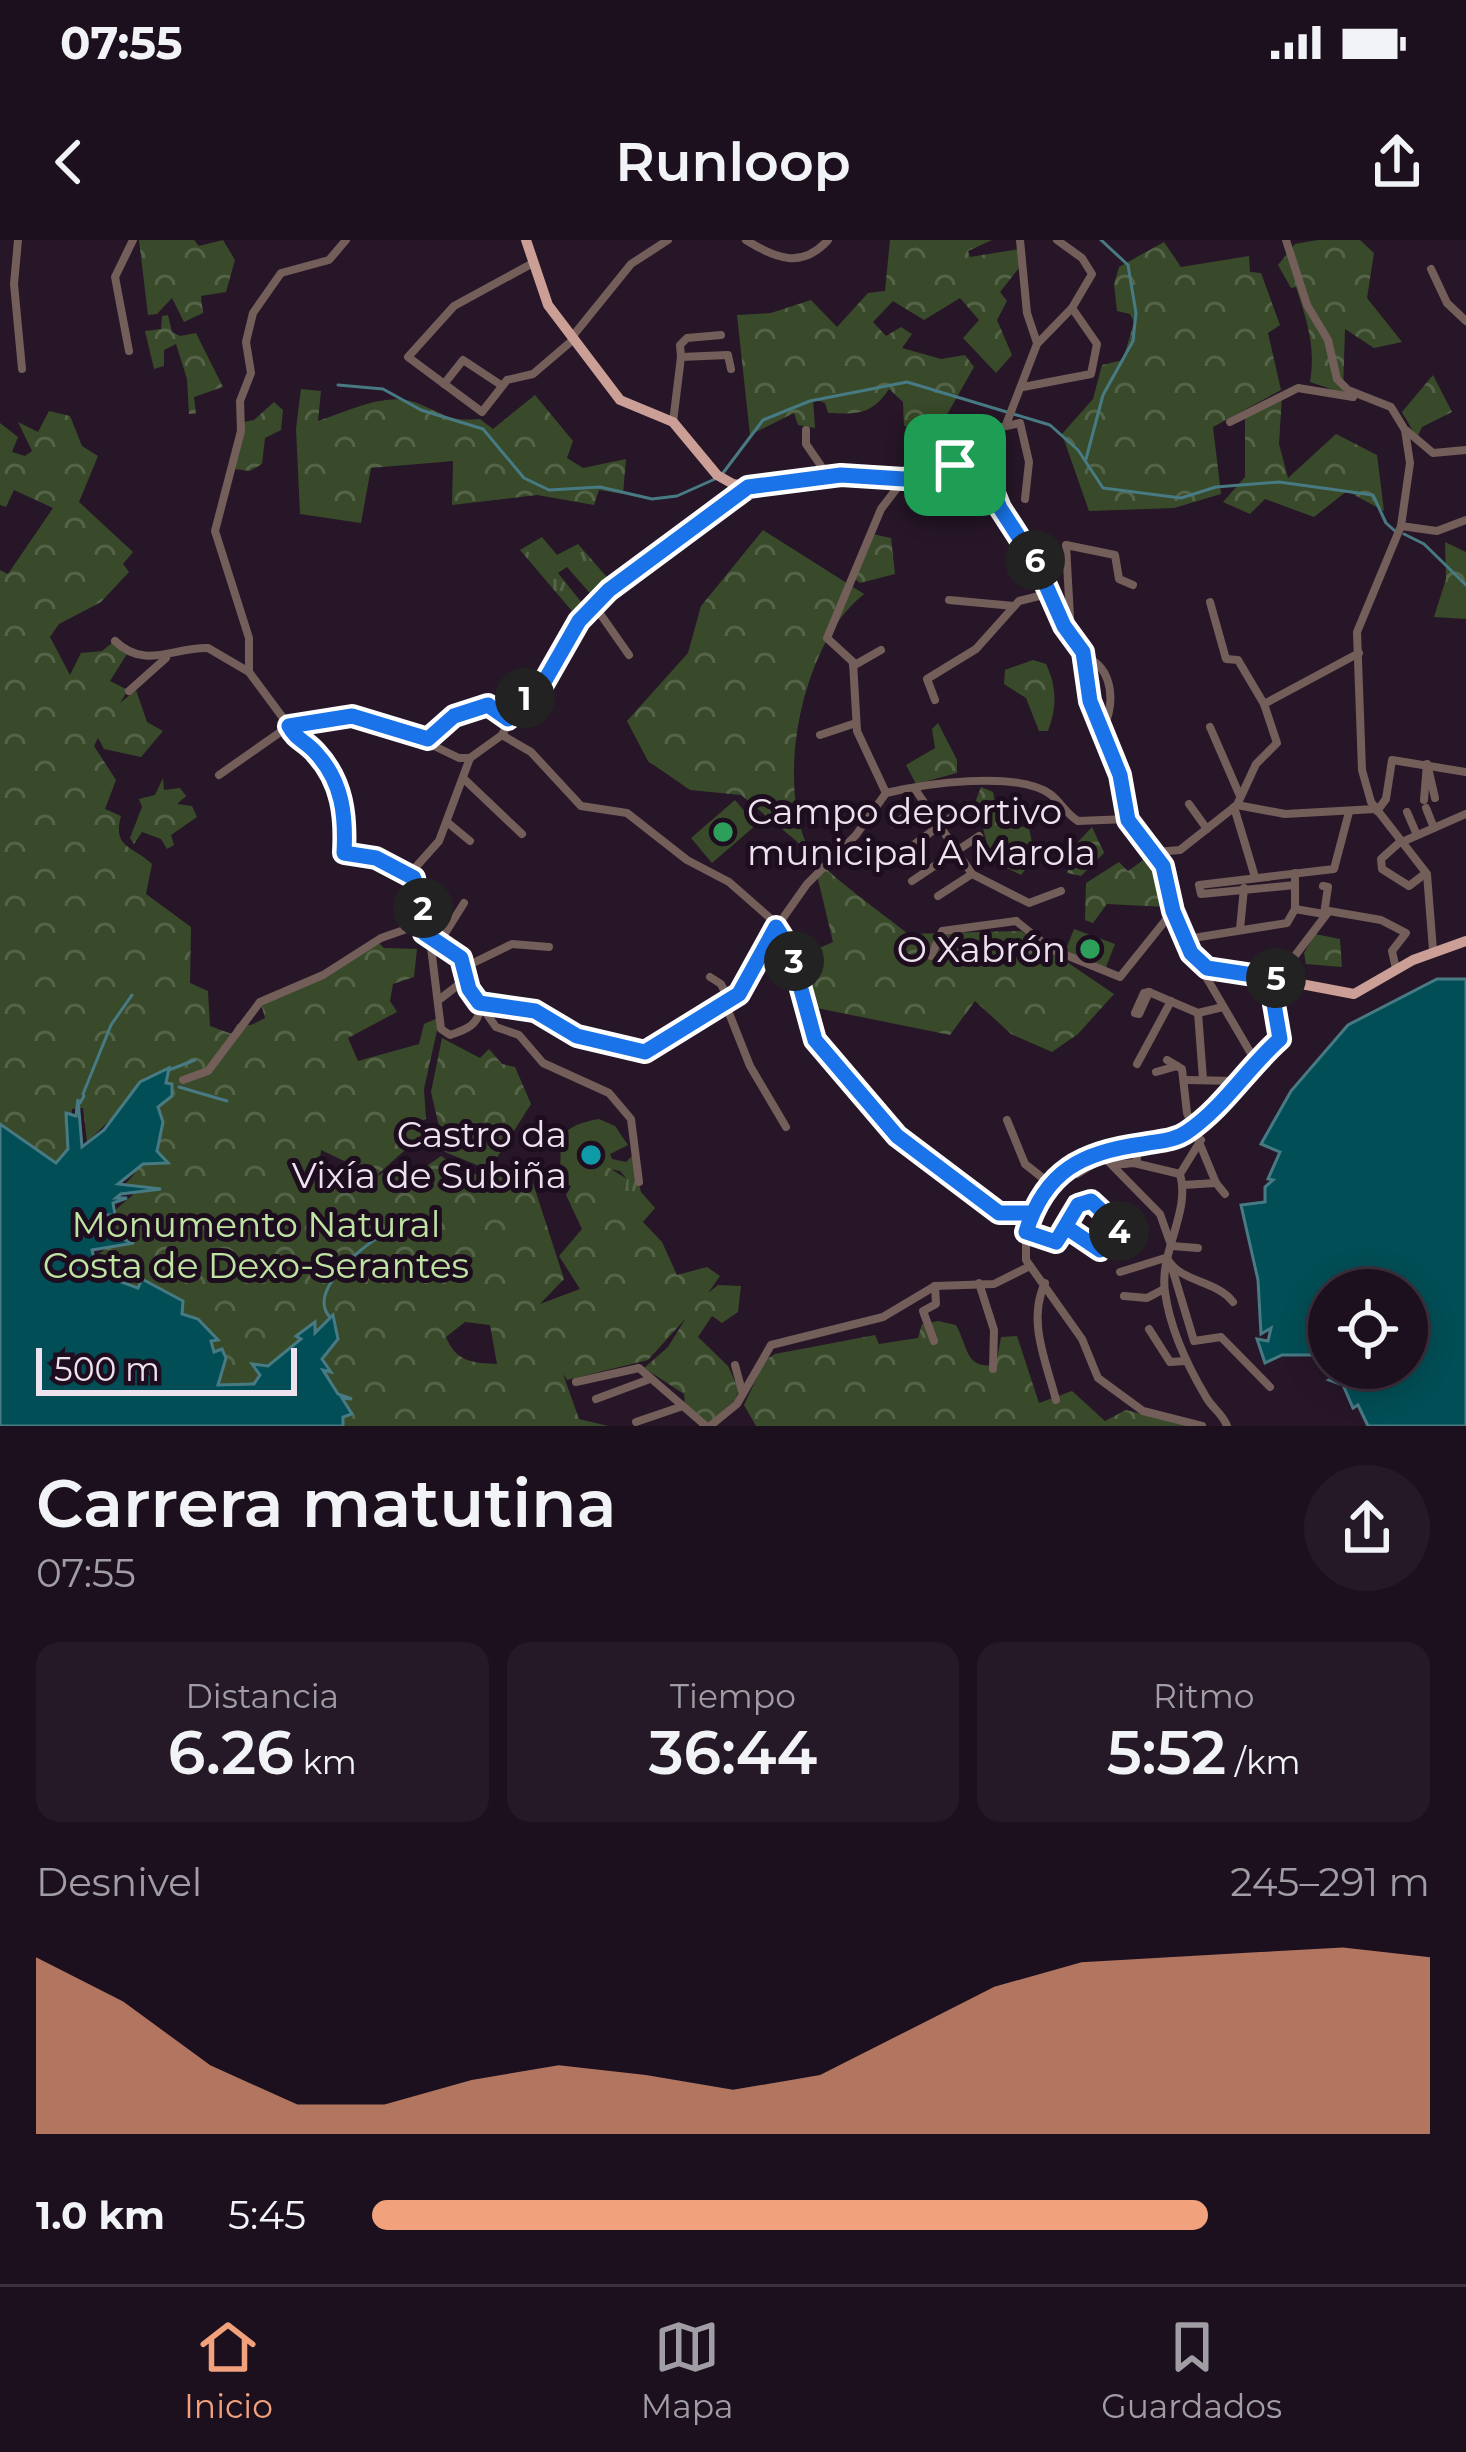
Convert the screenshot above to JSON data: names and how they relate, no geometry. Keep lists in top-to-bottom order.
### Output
{
  "parks": ["Monumento Natural Costa de Dexo-Serantes"],
  "places": ["Campo deportivo municipal A Marola", "O Xabrón", "Castro da Vixía de Subiña"],
  "scale_bar": "500 m",
  "page": {
    "status": "07:55",
    "header": "Runloop",
    "pins": [
      "6",
      "1",
      "2",
      "3",
      "5",
      "4"
    ],
    "scale": "500 m",
    "heading": ["Carrera matutina", "07:55"],
    "stats": [
      ["Distancia", "6.26 km"],
      ["Tiempo", "36:44"],
      ["Ritmo", "5:52 /km"]
    ],
    "chart": ["Desnivel", "245–291 m"],
    "list": [
      {
        "name": "1.0 km",
        "note": "5:45"
      }
    ],
    "tabs": ["Inicio", "Mapa", "Guardados"]
  }
}
